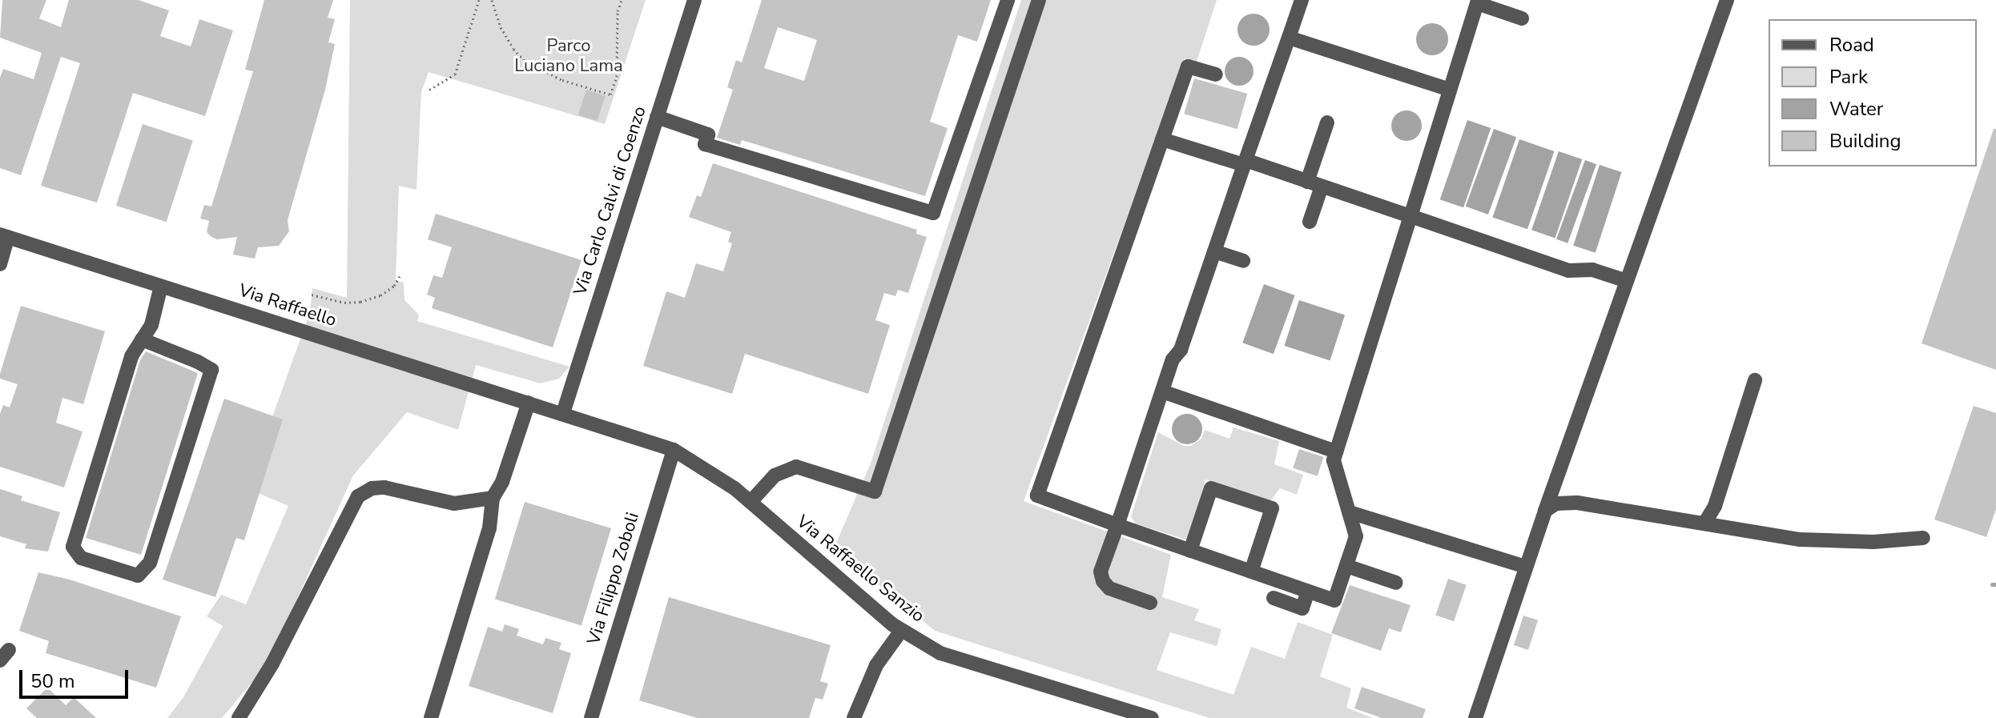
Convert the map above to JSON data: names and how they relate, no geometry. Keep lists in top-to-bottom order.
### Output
{
  "streets": {
    "street": [
      "Via Carlo Calvi di Coenzo",
      "Via Raffaello",
      "Via Raffaello Sanzio",
      "Via Filippo Zoboli"
    ]
  },
  "crossings": [
    ["Via Carlo Calvi di Coenzo", "Via Raffaello"],
    ["Via Carlo Calvi di Coenzo", "Via Raffaello Sanzio"],
    ["Via Raffaello", "Via Raffaello Sanzio"],
    ["Via Raffaello Sanzio", "Via Filippo Zoboli"]
  ],
  "parks": ["Parco Luciano Lama"],
  "legend": [
    "Road",
    "Park",
    "Water",
    "Building"
  ],
  "scale_bar": "50 m"
}
